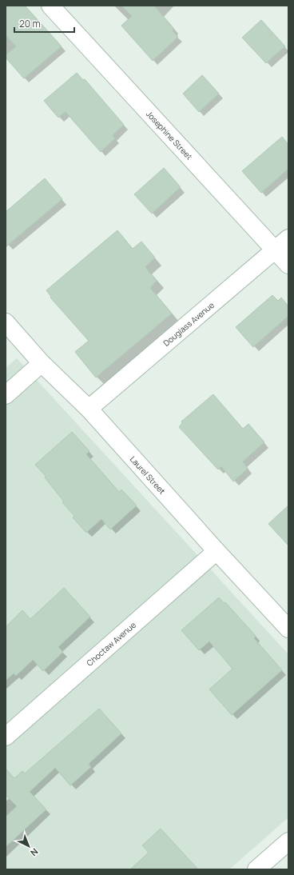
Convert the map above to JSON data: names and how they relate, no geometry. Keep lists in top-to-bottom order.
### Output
{
  "streets": {
    "street": [
      "Josephine Street",
      "Douglass Avenue",
      "Laurel Street",
      "Choctaw Avenue"
    ]
  },
  "crossings": [
    ["Josephine Street", "Douglass Avenue"],
    ["Douglass Avenue", "Laurel Street"],
    ["Laurel Street", "Choctaw Avenue"]
  ],
  "scale_bar": "20 m",
  "north": "bottom right"
}
